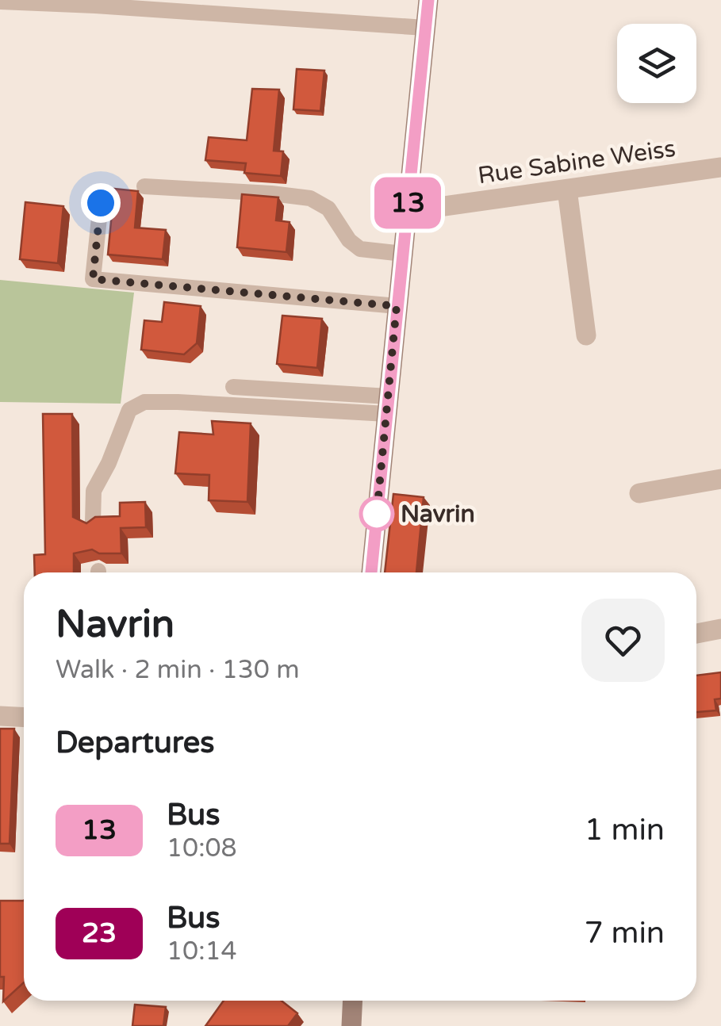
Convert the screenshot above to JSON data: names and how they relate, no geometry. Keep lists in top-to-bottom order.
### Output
{
  "streets": {
    "street": ["Rue Sabine Weiss"]
  },
  "places": ["Navrin"],
  "lines": ["bus line 13"],
  "page": {
    "on_map": "13",
    "heading": [
      ["Navrin", "Walk · 2 min · 130 m"],
      "Departures"
    ],
    "list": [
      {
        "mark": "13",
        "name": "Bus",
        "note": "10:08",
        "value": "1 min"
      },
      {
        "mark": "23",
        "name": "Bus",
        "note": "10:14",
        "value": "7 min"
      }
    ]
  }
}
